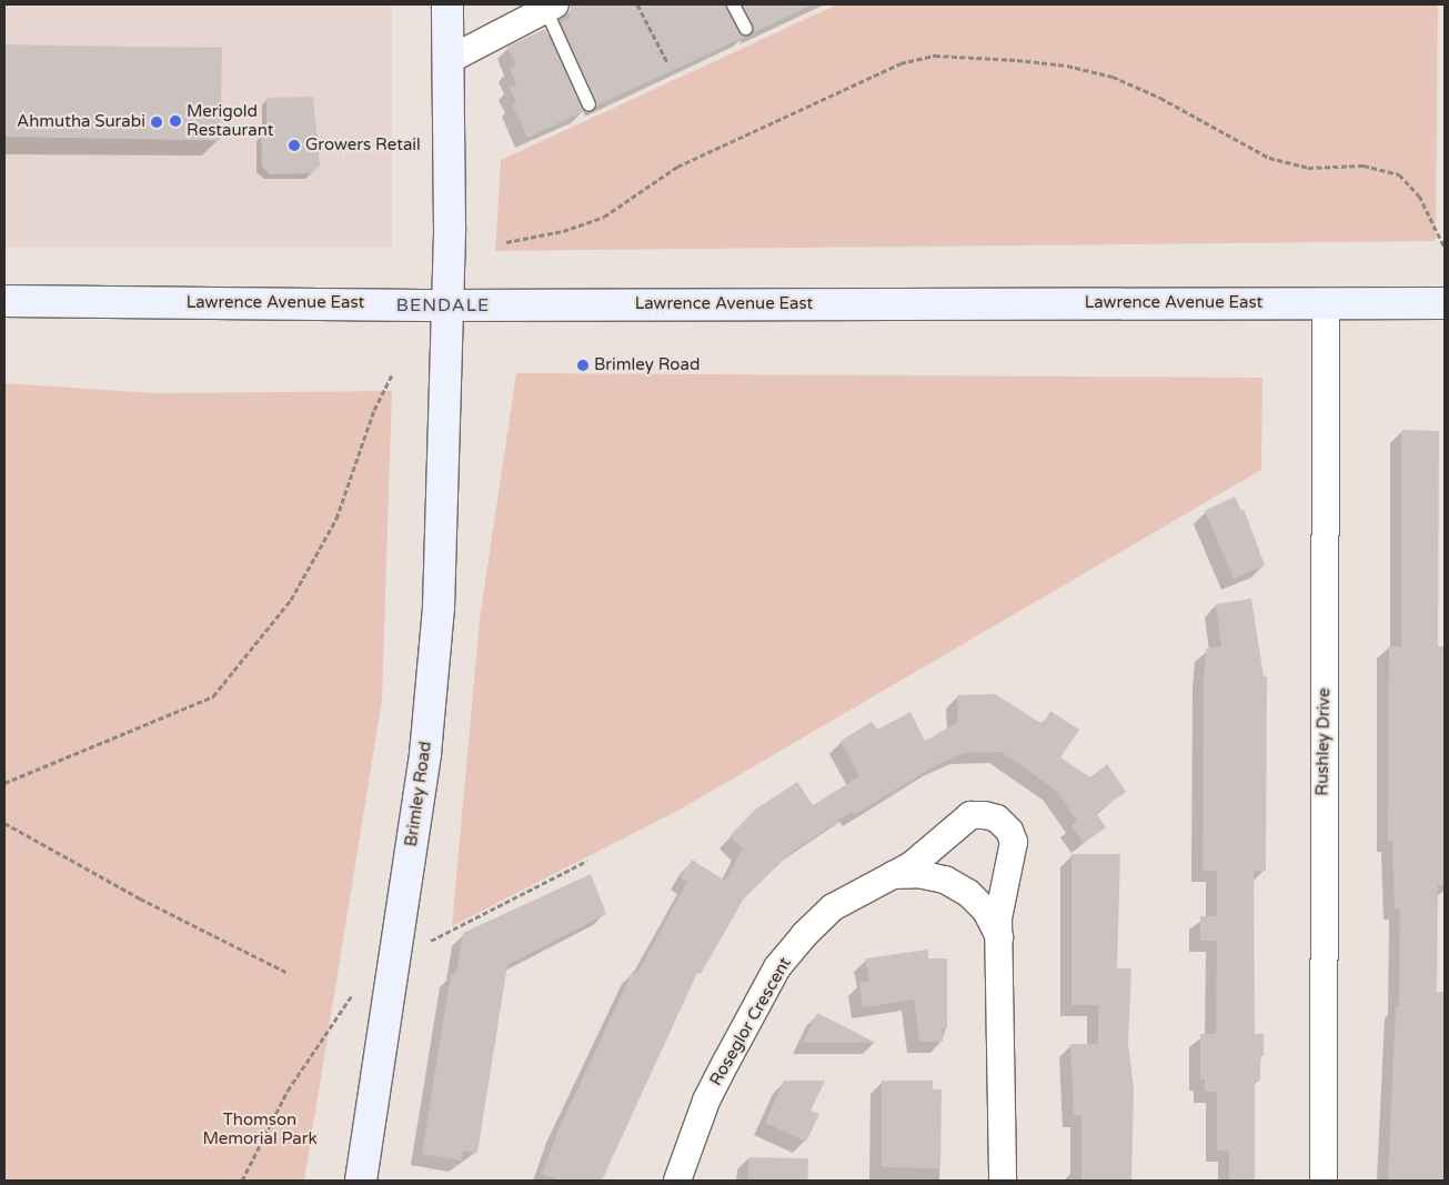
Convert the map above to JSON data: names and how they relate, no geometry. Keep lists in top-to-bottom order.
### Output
{
  "streets": {
    "main road": ["Lawrence Avenue East", "Brimley Road"],
    "street": ["Rushley Drive", "Roseglor Crescent"]
  },
  "crossings": [
    ["Lawrence Avenue East", "Rushley Drive"],
    ["Lawrence Avenue East", "Brimley Road"]
  ],
  "districts": ["BENDALE"],
  "parks": ["Thomson Memorial Park"],
  "places": [
    "Merigold Restaurant",
    "Ahmutha Surabi",
    "Growers Retail",
    "Brimley Road"
  ]
}
